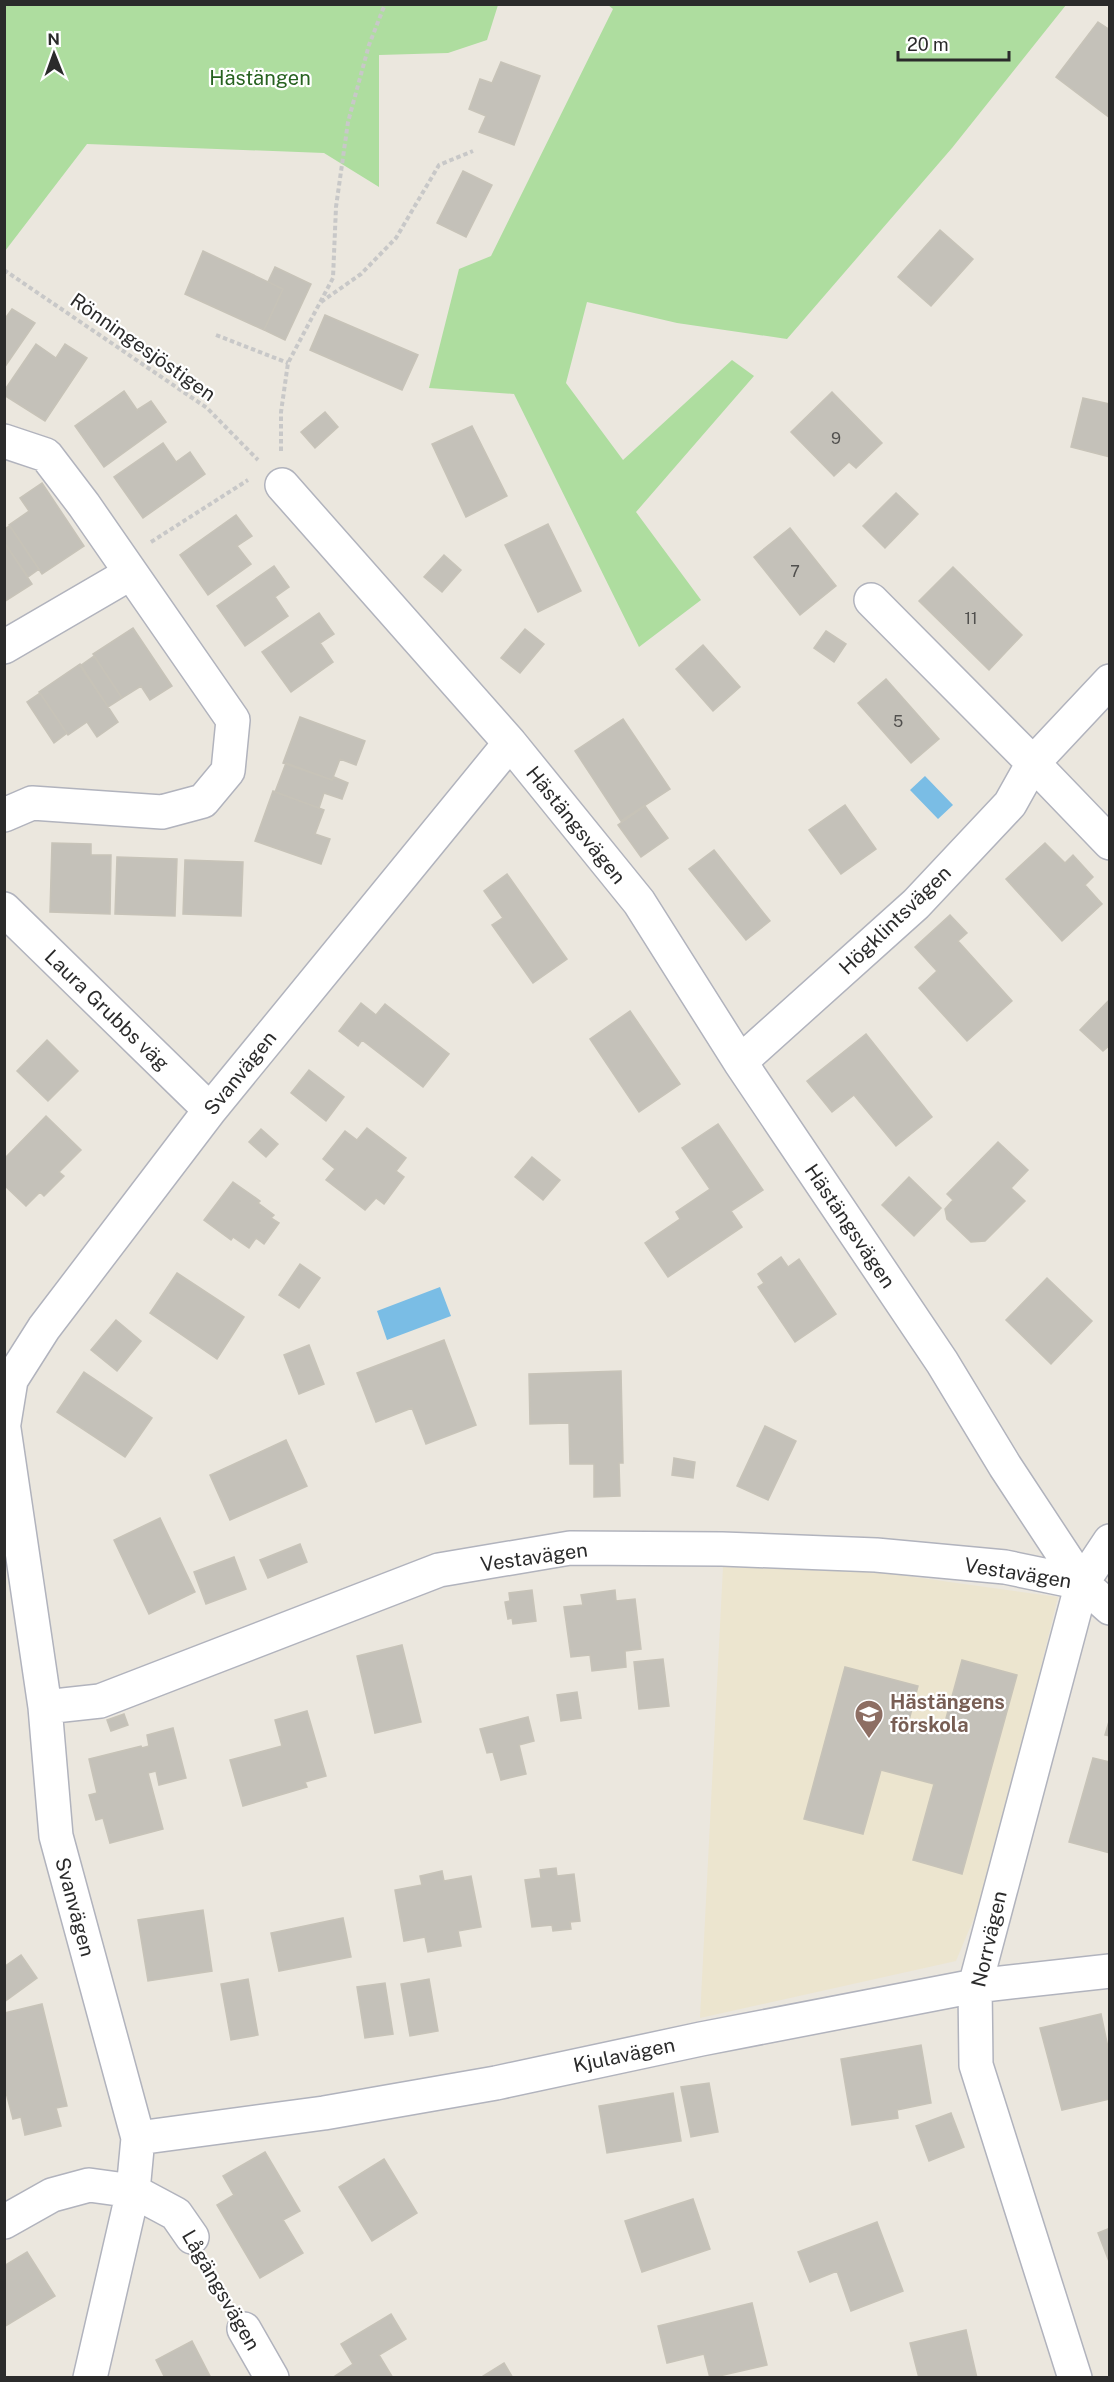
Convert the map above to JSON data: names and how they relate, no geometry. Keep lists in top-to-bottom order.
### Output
{
  "streets": {
    "street": [
      "Hästängsvägen",
      "Högklintsvägen",
      "Laura Grubbs väg",
      "Svanvägen",
      "Vestavägen",
      "Norrvägen",
      "Kjulavägen",
      "Lågängsvägen"
    ],
    "path": ["Rönningesjöstigen"]
  },
  "crossings": [
    ["Rönningesjöstigen", "Hästängsvägen"],
    ["Hästängsvägen", "Högklintsvägen"],
    ["Hästängsvägen", "Svanvägen"],
    ["Hästängsvägen", "Vestavägen"],
    ["Hästängsvägen", "Norrvägen"],
    ["Laura Grubbs väg", "Svanvägen"],
    ["Svanvägen", "Vestavägen"],
    ["Svanvägen", "Kjulavägen"],
    ["Svanvägen", "Lågängsvägen"],
    ["Vestavägen", "Norrvägen"],
    ["Norrvägen", "Kjulavägen"]
  ],
  "parks": ["Hästängen"],
  "places": {
    "school or university": ["Hästängens förskola"]
  },
  "house_numbers": [
    "9",
    "7",
    "11",
    "5"
  ],
  "scale_bar": "20 m",
  "north": "top"
}
